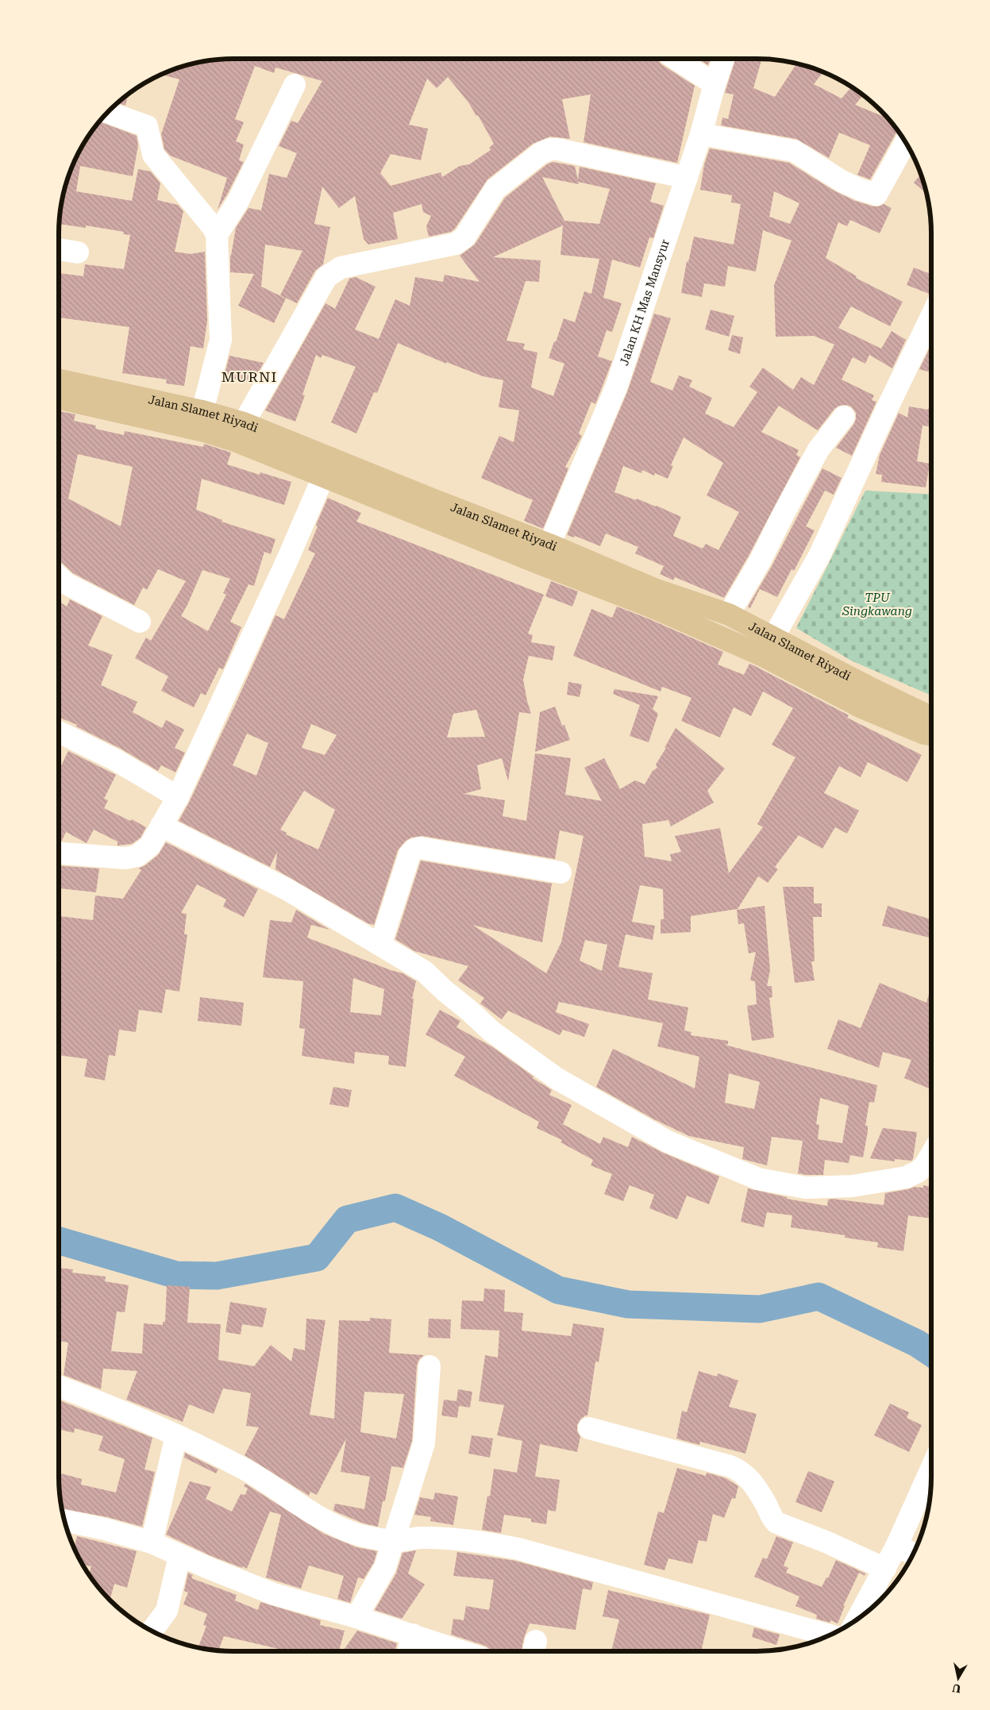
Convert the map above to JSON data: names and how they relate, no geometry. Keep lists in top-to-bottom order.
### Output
{
  "streets": {
    "main road": ["Jalan Slamet Riyadi"],
    "street": ["Jalan KH Mas Mansyur"]
  },
  "crossings": [
    ["Jalan KH Mas Mansyur", "Jalan Slamet Riyadi"]
  ],
  "districts": ["MURNI"],
  "parks": ["TPU Singkawang"],
  "north": "bottom"
}
